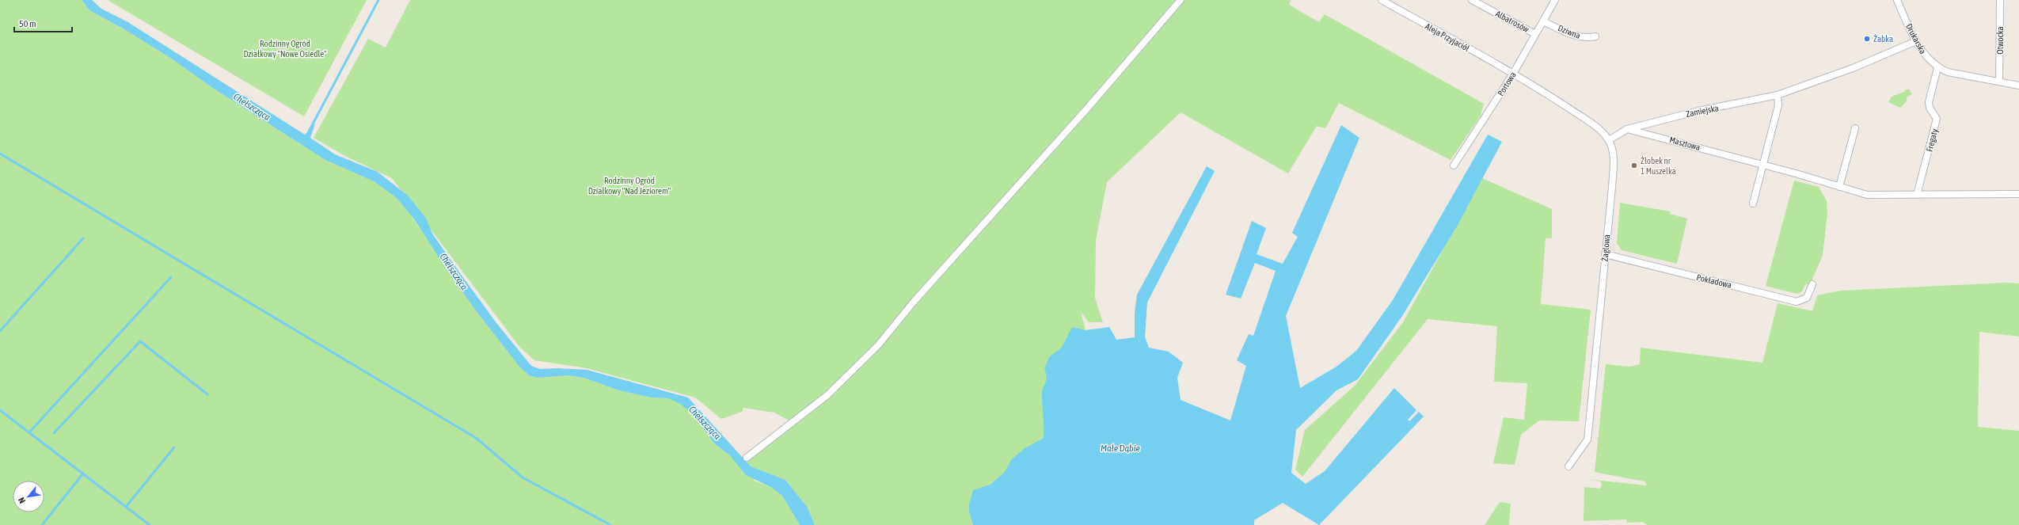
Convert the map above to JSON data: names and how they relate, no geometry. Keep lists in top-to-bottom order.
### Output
{
  "streets": {
    "street": [
      "Albatrosów",
      "Dziwna",
      "Aleja Przyjaciół",
      "Drukarska",
      "Otwocka",
      "Portowa",
      "Zamiejska",
      "Fregaty",
      "Masztowa",
      "Żaglowa",
      "Pokładowa"
    ]
  },
  "crossings": [
    ["Albatrosów", "Portowa"],
    ["Dziwna", "Portowa"],
    ["Aleja Przyjaciół", "Portowa"],
    ["Aleja Przyjaciół", "Żaglowa"],
    ["Drukarska", "Otwocka"],
    ["Drukarska", "Zamiejska"],
    ["Drukarska", "Fregaty"],
    ["Portowa", "Żaglowa"],
    ["Zamiejska", "Masztowa"],
    ["Żaglowa", "Pokładowa"]
  ],
  "water": ["Chełszcząca", "Małe Dąbie"],
  "parks": ["Rodzinny Ogród Działkowy \"Nowe Osiedle\"", "Rodzinny Ogród Działkowy \"Nad Jeziorem\""],
  "places": ["Żabka", "Żłobek nr 1 Muszelka"],
  "scale_bar": "50 m",
  "north": "bottom left"
}
